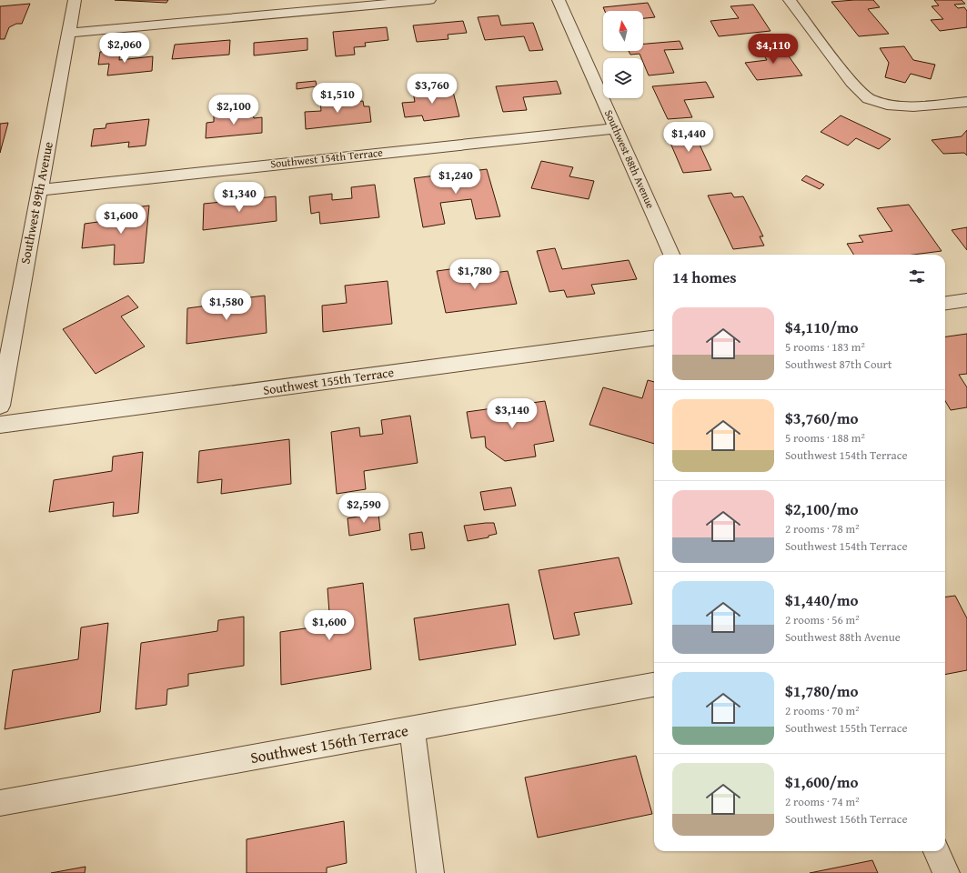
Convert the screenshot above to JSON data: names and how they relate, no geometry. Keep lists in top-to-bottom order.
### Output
{
  "streets": {
    "street": [
      "Southwest 154th Terrace",
      "Southwest 88th Avenue",
      "Southwest 89th Avenue",
      "Southwest 155th Terrace",
      "Southwest 156th Terrace"
    ]
  },
  "crossings": [
    ["Southwest 154th Terrace", "Southwest 88th Avenue"],
    ["Southwest 154th Terrace", "Southwest 89th Avenue"]
  ],
  "north": "top",
  "page": {
    "price": [
      "$2,060",
      "$4,110",
      "$3,760",
      "$1,510",
      "$2,100",
      "$1,440",
      "$1,240",
      "$1,340",
      "$1,600",
      "$1,780",
      "$1,580",
      "$3,140",
      "$2,590",
      "$1,600"
    ],
    "heading": "14 homes",
    "list": [
      {
        "name": "$4,110/mo",
        "note": "5 rooms · 183 m² · Southwest 87th Court"
      },
      {
        "name": "$3,760/mo",
        "note": "5 rooms · 188 m² · Southwest 154th Terrace"
      },
      {
        "name": "$2,100/mo",
        "note": "2 rooms · 78 m² · Southwest 154th Terrace"
      },
      {
        "name": "$1,440/mo",
        "note": "2 rooms · 56 m² · Southwest 88th Avenue"
      },
      {
        "name": "$1,780/mo",
        "note": "2 rooms · 70 m² · Southwest 155th Terrace"
      },
      {
        "name": "$1,600/mo",
        "note": "2 rooms · 74 m² · Southwest 156th Terrace"
      }
    ]
  }
}
